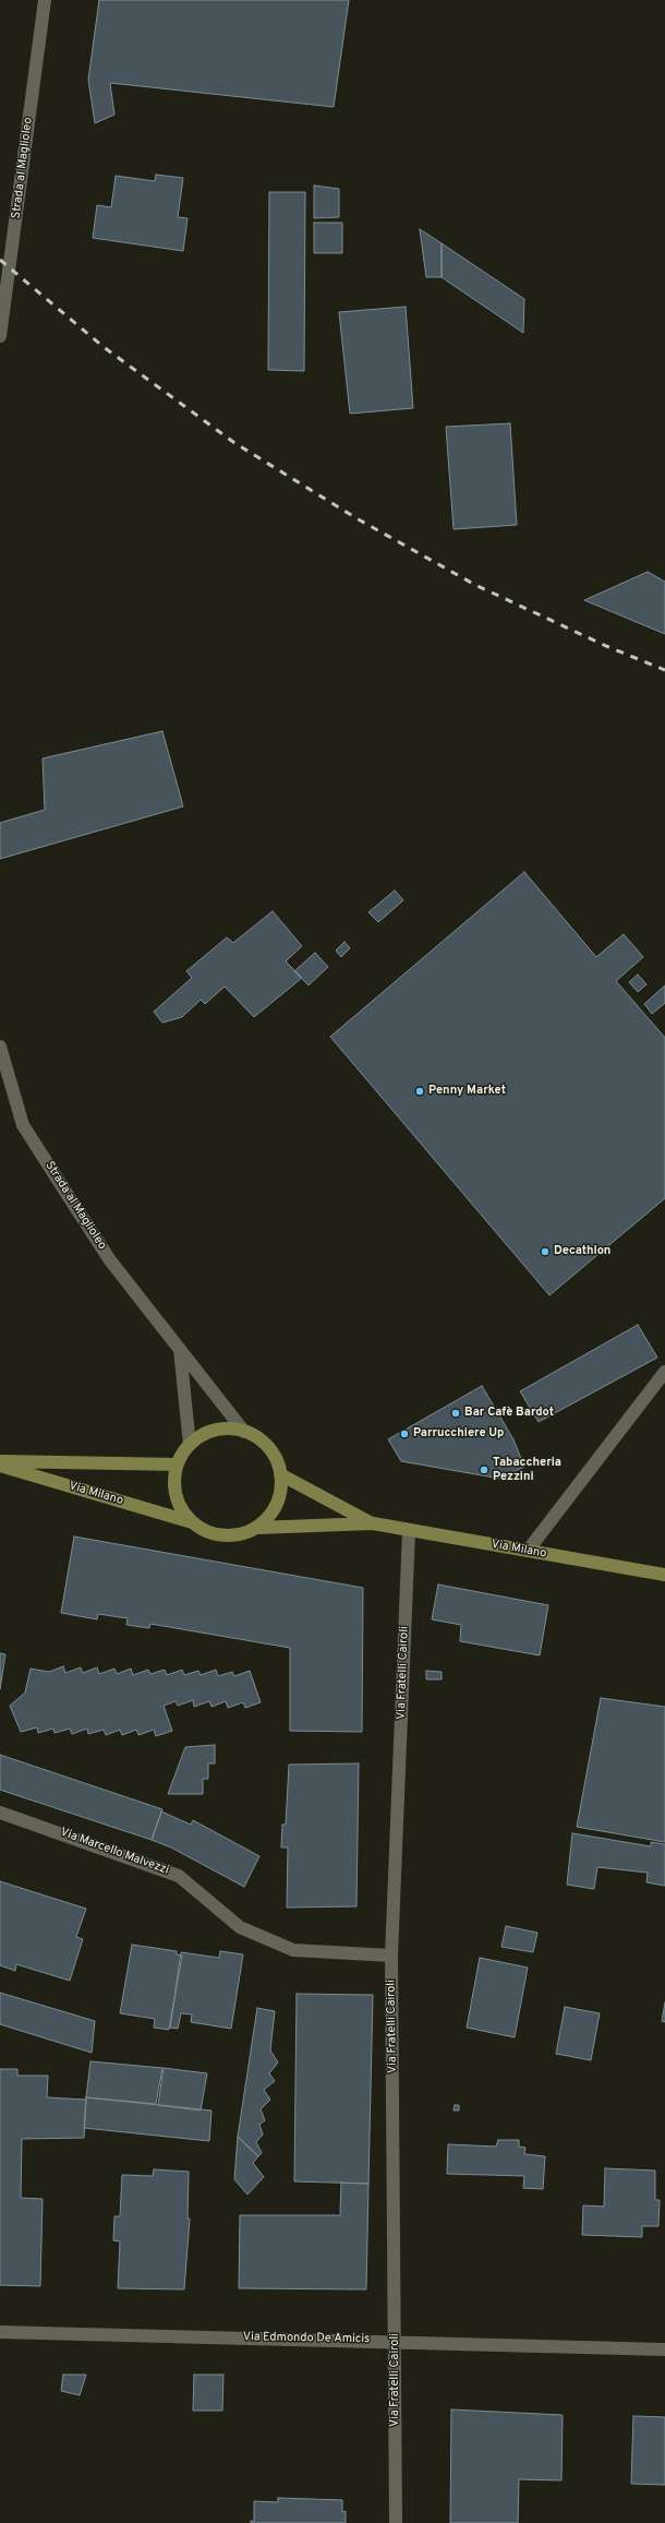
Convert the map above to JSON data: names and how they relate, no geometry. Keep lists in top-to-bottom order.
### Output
{
  "streets": {
    "main road": ["Via Milano"],
    "street": [
      "Strada al Maglioleo",
      "Via Fratelli Cairoli",
      "Via Marcello Malvezzi",
      "Via Edmondo De Amicis"
    ]
  },
  "crossings": [
    ["Strada al Maglioleo", "Via Milano"],
    ["Via Milano", "Via Fratelli Cairoli"],
    ["Via Fratelli Cairoli", "Via Marcello Malvezzi"],
    ["Via Fratelli Cairoli", "Via Edmondo De Amicis"]
  ],
  "places": [
    "Penny Market",
    "Decathlon",
    "Bar Cafè Bardot",
    "Parrucchiere Up",
    "Tabaccheria Pezzini"
  ]
}
